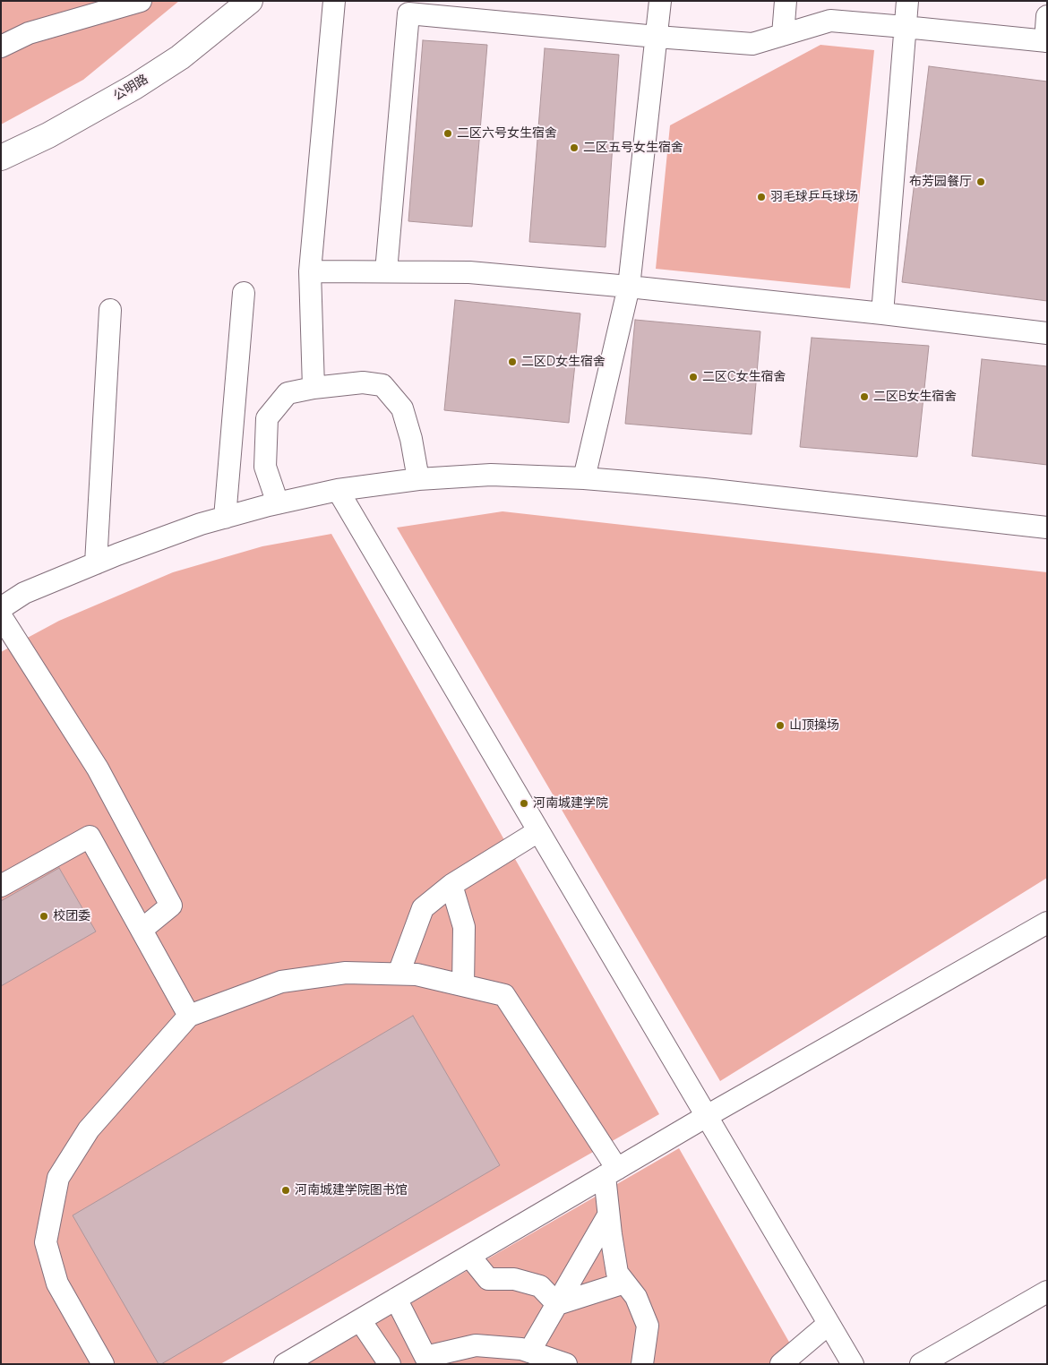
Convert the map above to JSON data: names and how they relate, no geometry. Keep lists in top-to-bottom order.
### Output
{
  "streets": {
    "street": ["公明路"]
  },
  "places": [
    "二区六号女生宿舍",
    "二区五号女生宿舍",
    "布芳园餐厅",
    "羽毛球乒乓球场",
    "二区D女生宿舍",
    "二区C女生宿舍",
    "二区B女生宿舍",
    "山顶操场",
    "河南城建学院",
    "校团委",
    "河南城建学院图书馆"
  ]
}
